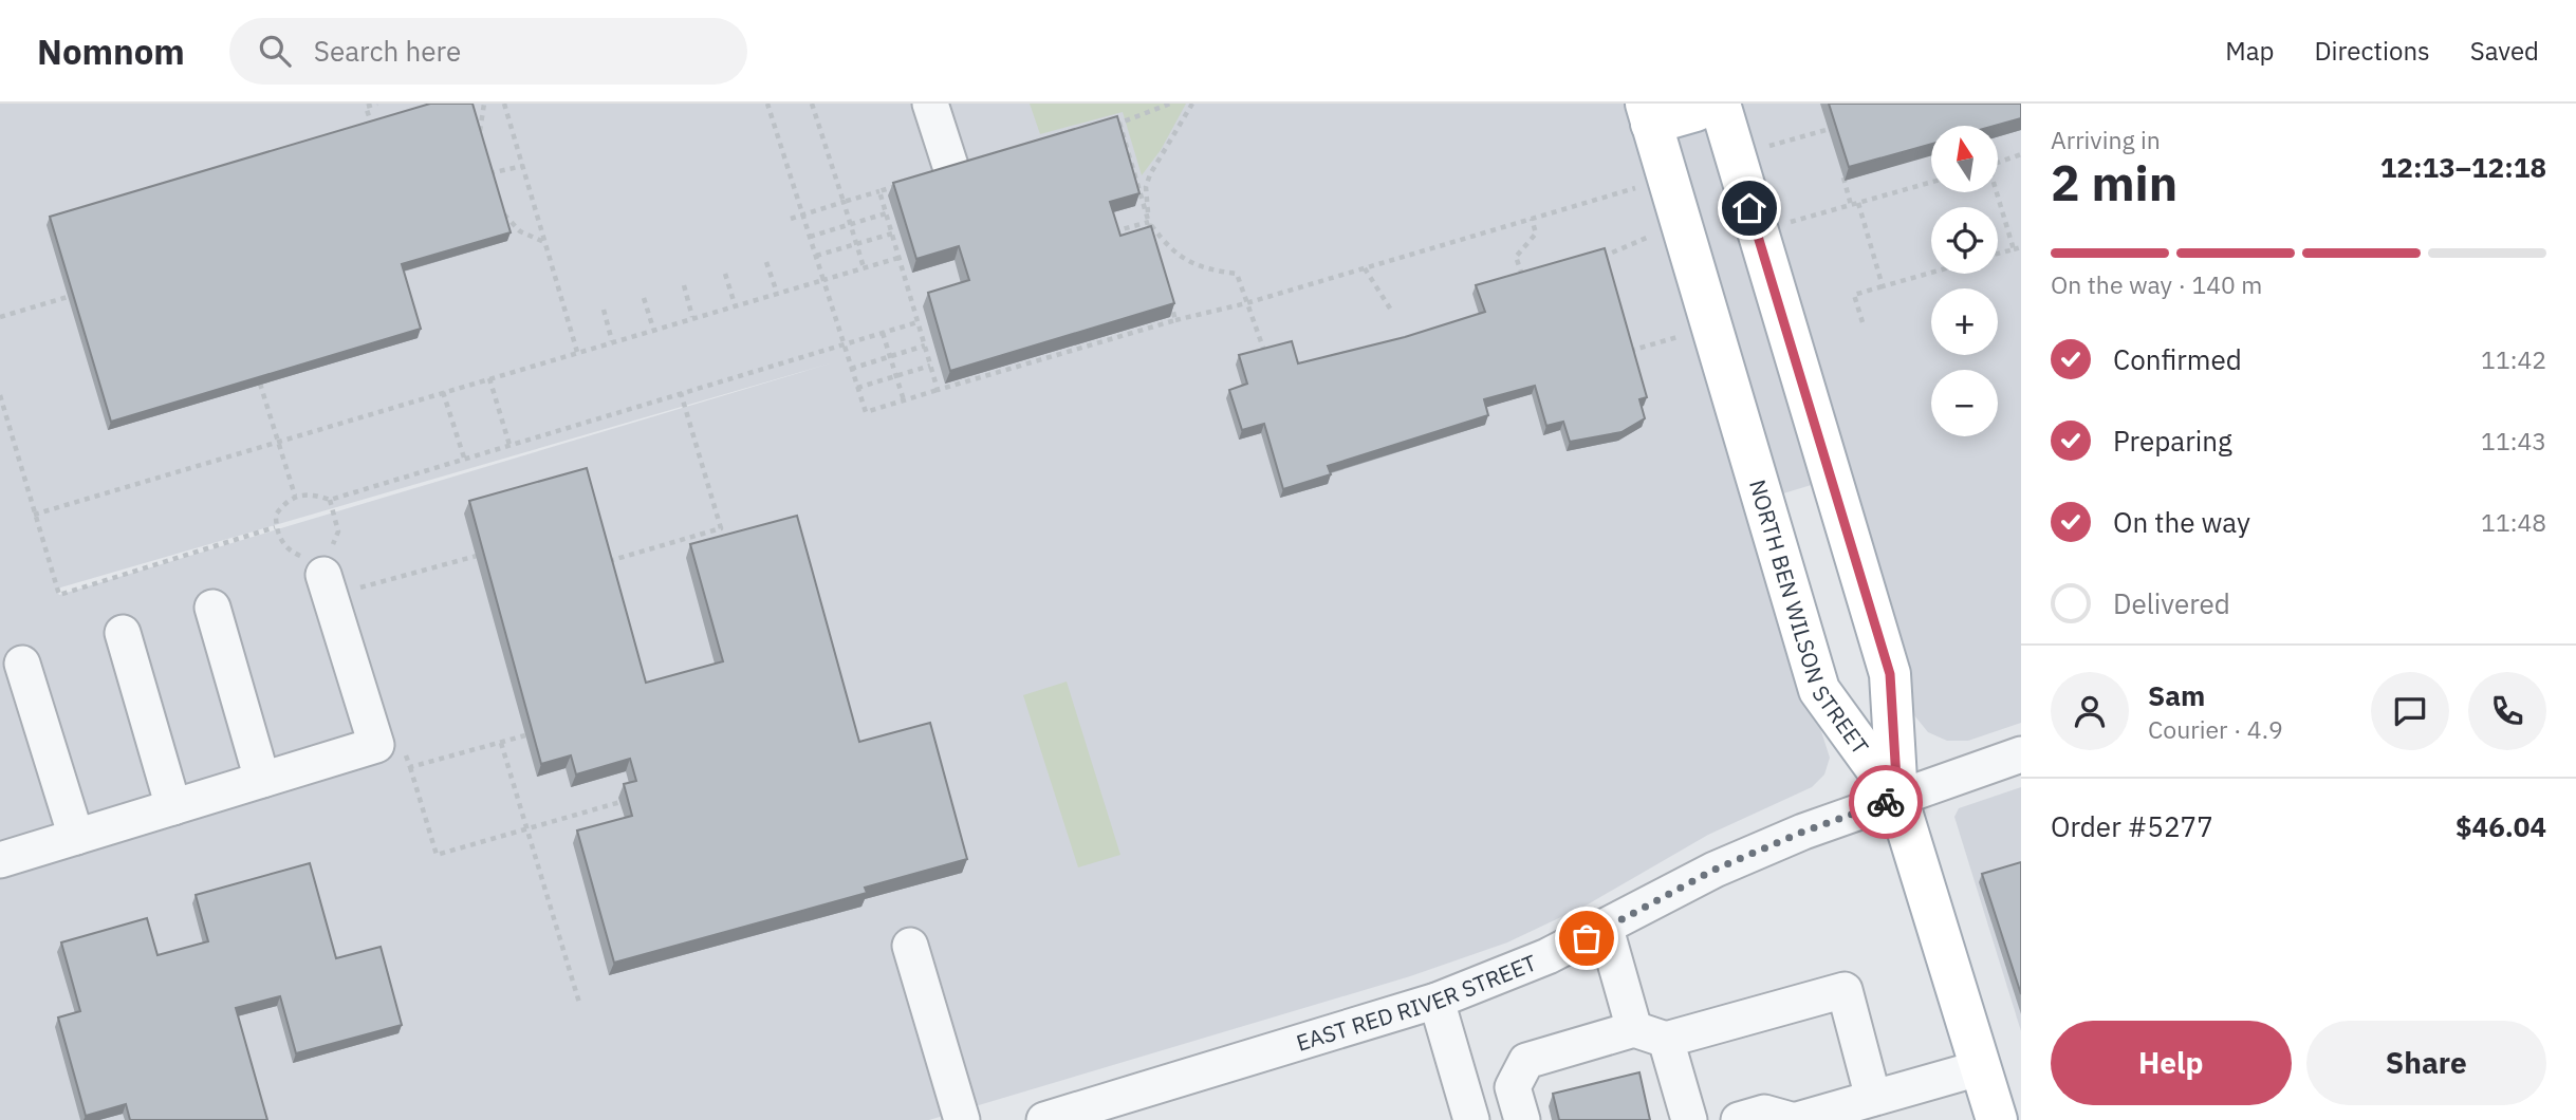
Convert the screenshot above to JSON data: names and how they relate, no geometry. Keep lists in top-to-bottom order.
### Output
{
  "streets": {
    "main road": ["NORTH BEN WILSON STREET"],
    "street": ["EAST RED RIVER STREET"]
  },
  "crossings": [
    ["NORTH BEN WILSON STREET", "EAST RED RIVER STREET"]
  ],
  "north": "top",
  "page": {
    "header": "Nomnom",
    "search": "Search here",
    "nav": ["Map", "Directions", "Saved"],
    "heading": ["2 min", "Arriving in", "12:13–12:18"],
    "panel": [
      "Sam",
      "Courier · 4.9",
      "Order #5277",
      "$46.04"
    ],
    "map_buttons": ["+", "−"],
    "bar": "On the way · 140 m",
    "list": [
      ["Confirmed", "11:42"],
      ["Preparing", "11:43"],
      ["On the way", "11:48"],
      "Delivered"
    ],
    "buttons": ["Help", "Share"]
  }
}
